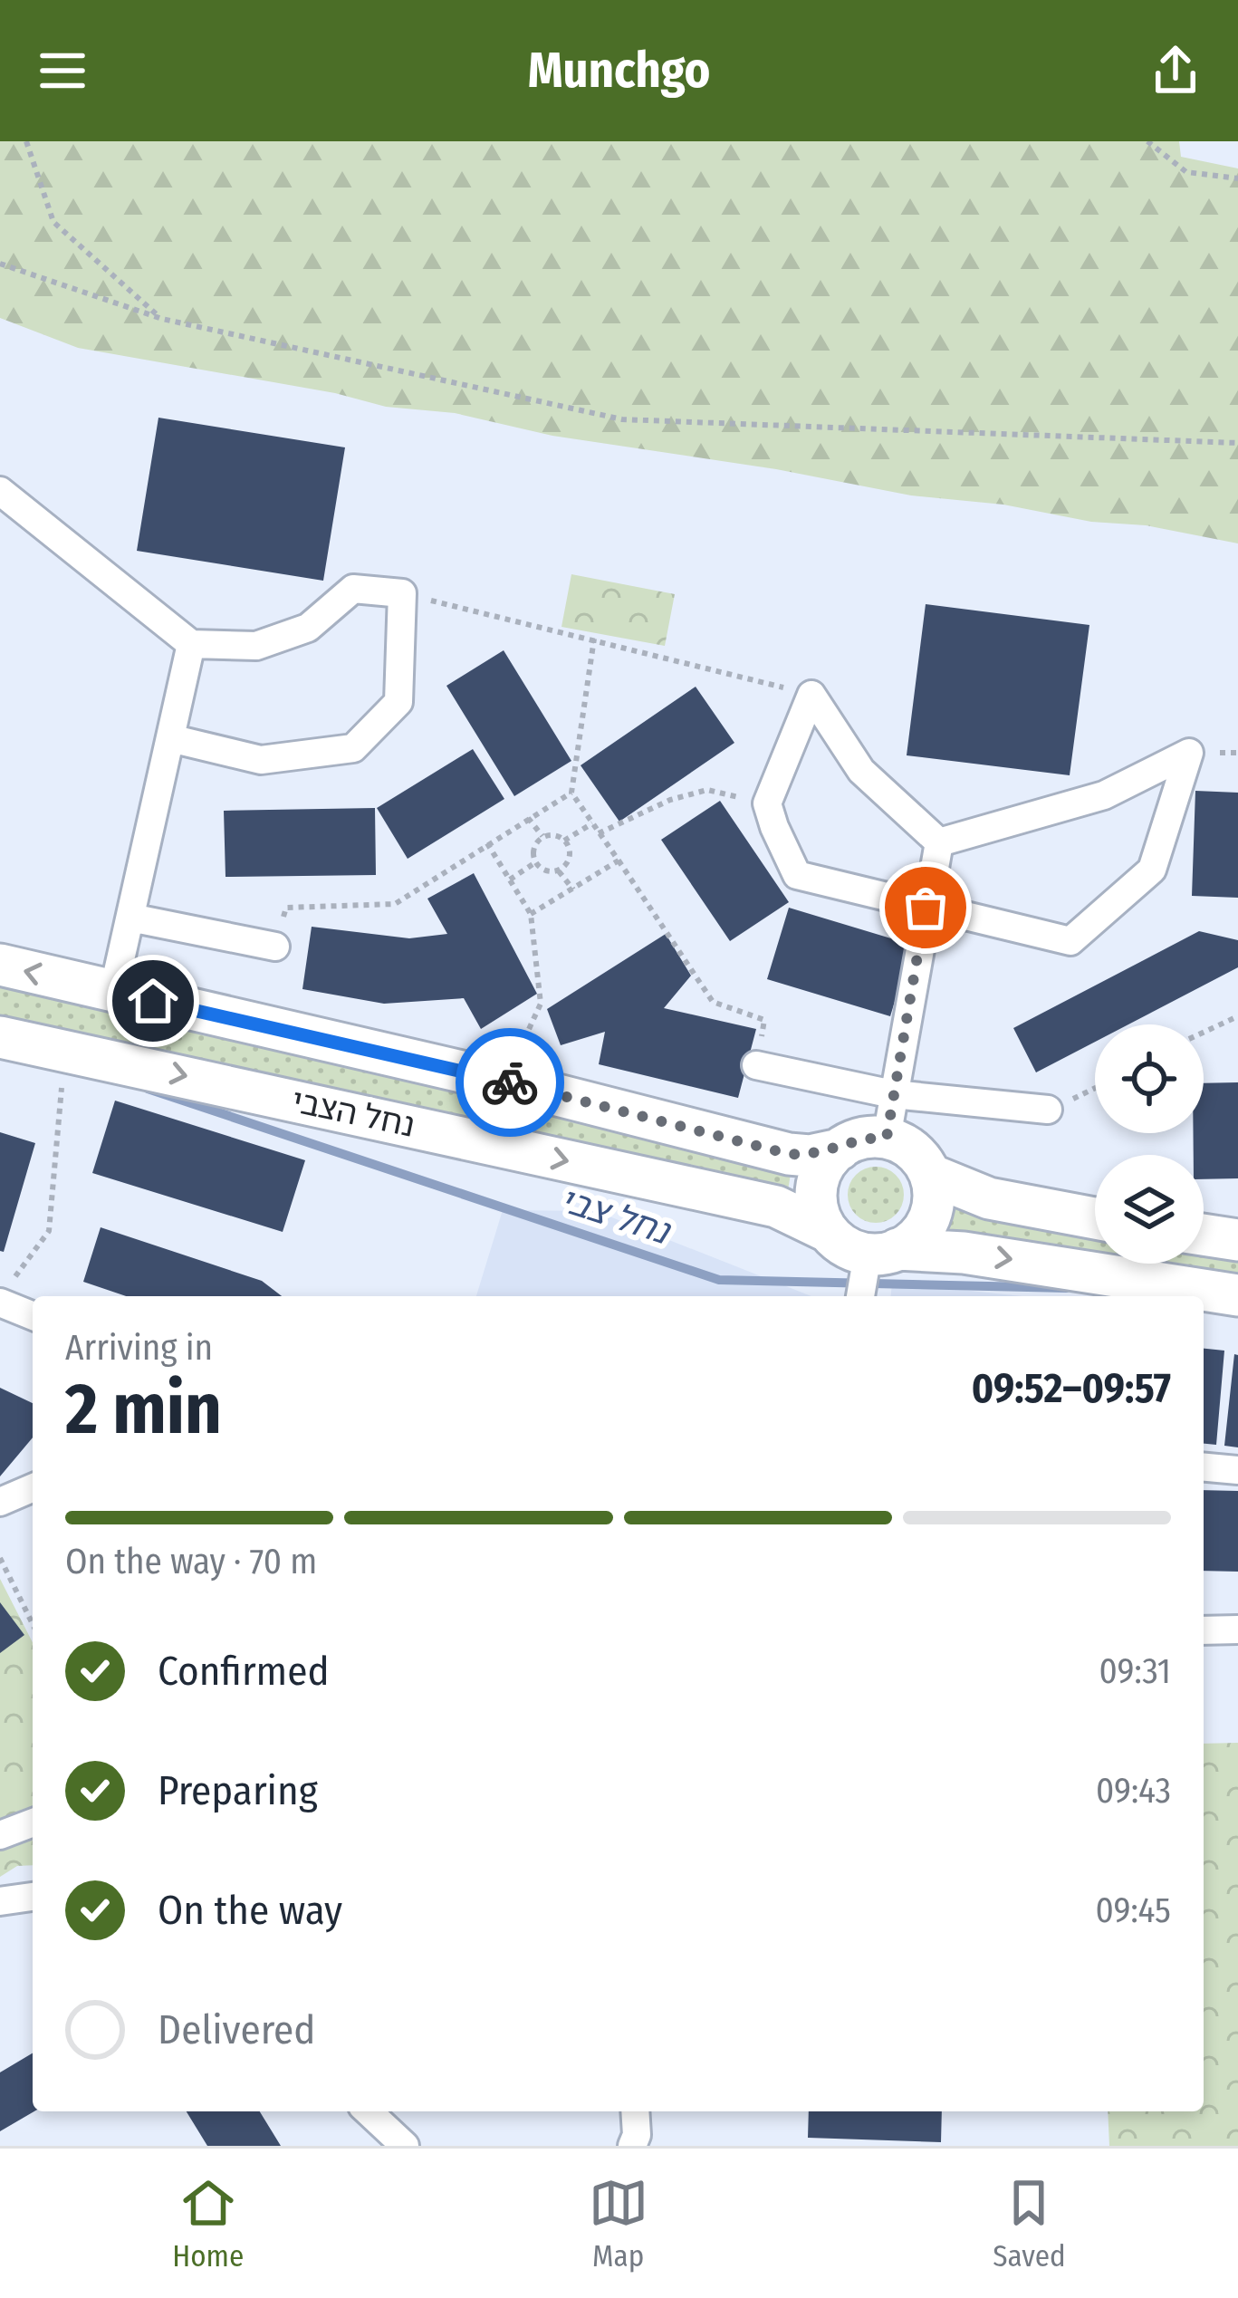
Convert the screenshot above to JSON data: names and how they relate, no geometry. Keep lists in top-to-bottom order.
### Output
{
  "streets": {
    "street": ["נחל הצבי"]
  },
  "water": ["נחל צבי"],
  "page": {
    "header": "Munchgo",
    "heading": ["2 min", "Arriving in", "09:52–09:57"],
    "bar": "On the way · 70 m",
    "list": [
      ["Confirmed", "09:31"],
      ["Preparing", "09:43"],
      ["On the way", "09:45"],
      "Delivered"
    ],
    "tabs": ["Home", "Map", "Saved"]
  }
}
